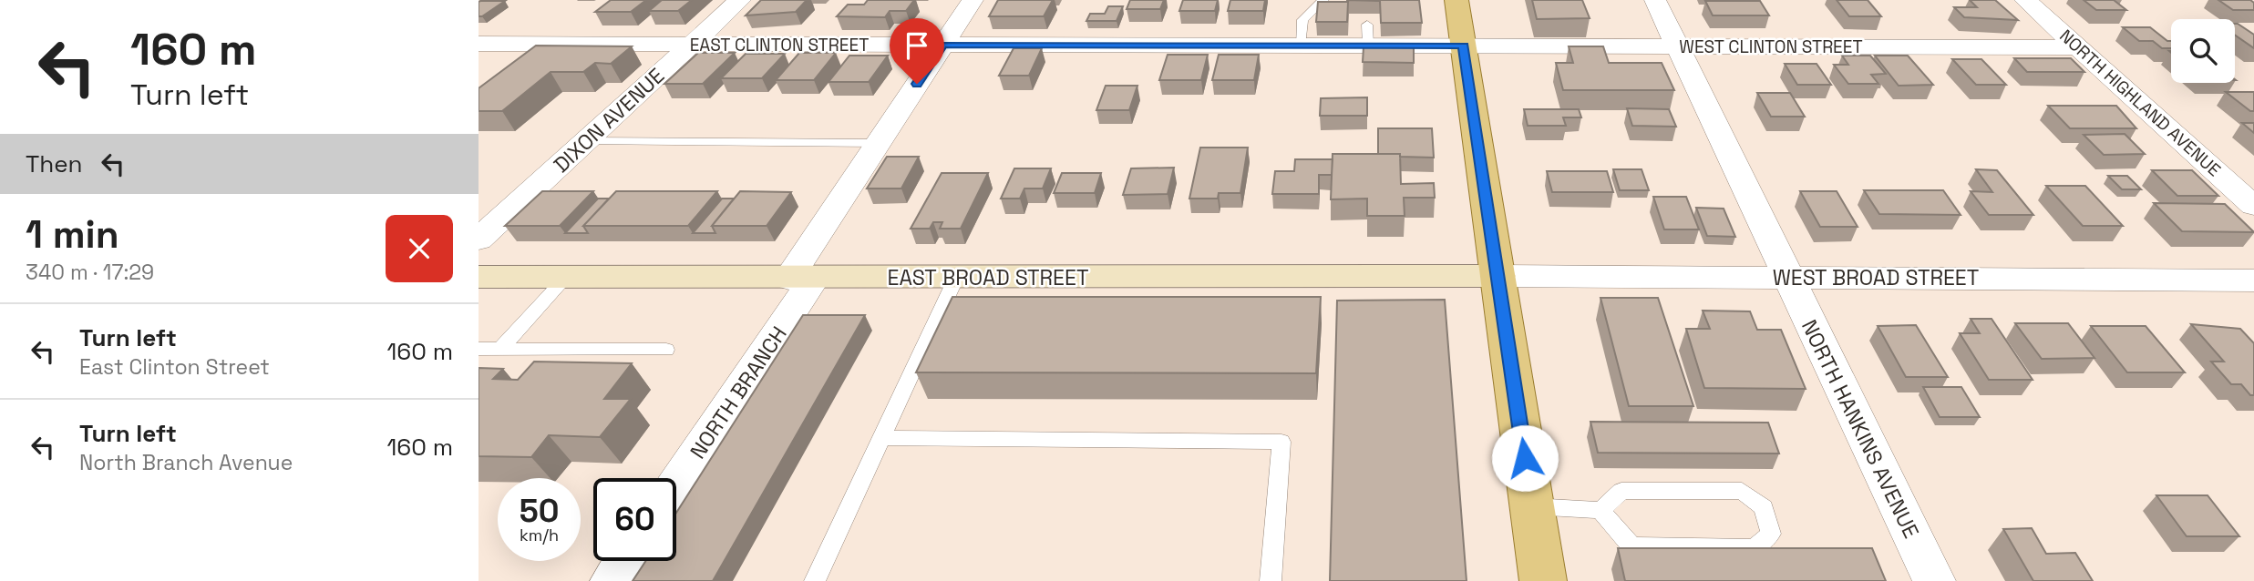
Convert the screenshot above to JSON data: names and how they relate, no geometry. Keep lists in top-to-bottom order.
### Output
{
  "streets": {
    "street": [
      "EAST CLINTON STREET",
      "WEST CLINTON STREET",
      "NORTH HIGHLAND AVENUE",
      "DIXON AVENUE",
      "EAST BROAD STREET",
      "WEST BROAD STREET",
      "NORTH BRANCH",
      "NORTH HANKINS AVENUE"
    ]
  },
  "crossings": [
    ["EAST CLINTON STREET", "WEST CLINTON STREET"],
    ["EAST CLINTON STREET", "DIXON AVENUE"],
    ["EAST CLINTON STREET", "NORTH BRANCH"],
    ["WEST CLINTON STREET", "NORTH HIGHLAND AVENUE"],
    ["WEST CLINTON STREET", "NORTH HANKINS AVENUE"],
    ["EAST BROAD STREET", "WEST BROAD STREET"],
    ["EAST BROAD STREET", "NORTH BRANCH"],
    ["WEST BROAD STREET", "NORTH HANKINS AVENUE"]
  ],
  "page": {
    "turn": ["160 m", "Turn left"],
    "then": "Then",
    "heading": ["1 min", "340 m · 17:29"],
    "list": [
      {
        "name": "Turn left",
        "note": "East Clinton Street",
        "value": "160 m"
      },
      {
        "name": "Turn left",
        "note": "North Branch Avenue",
        "value": "160 m"
      }
    ],
    "speed": "50 km/h",
    "limit": "60"
  }
}
